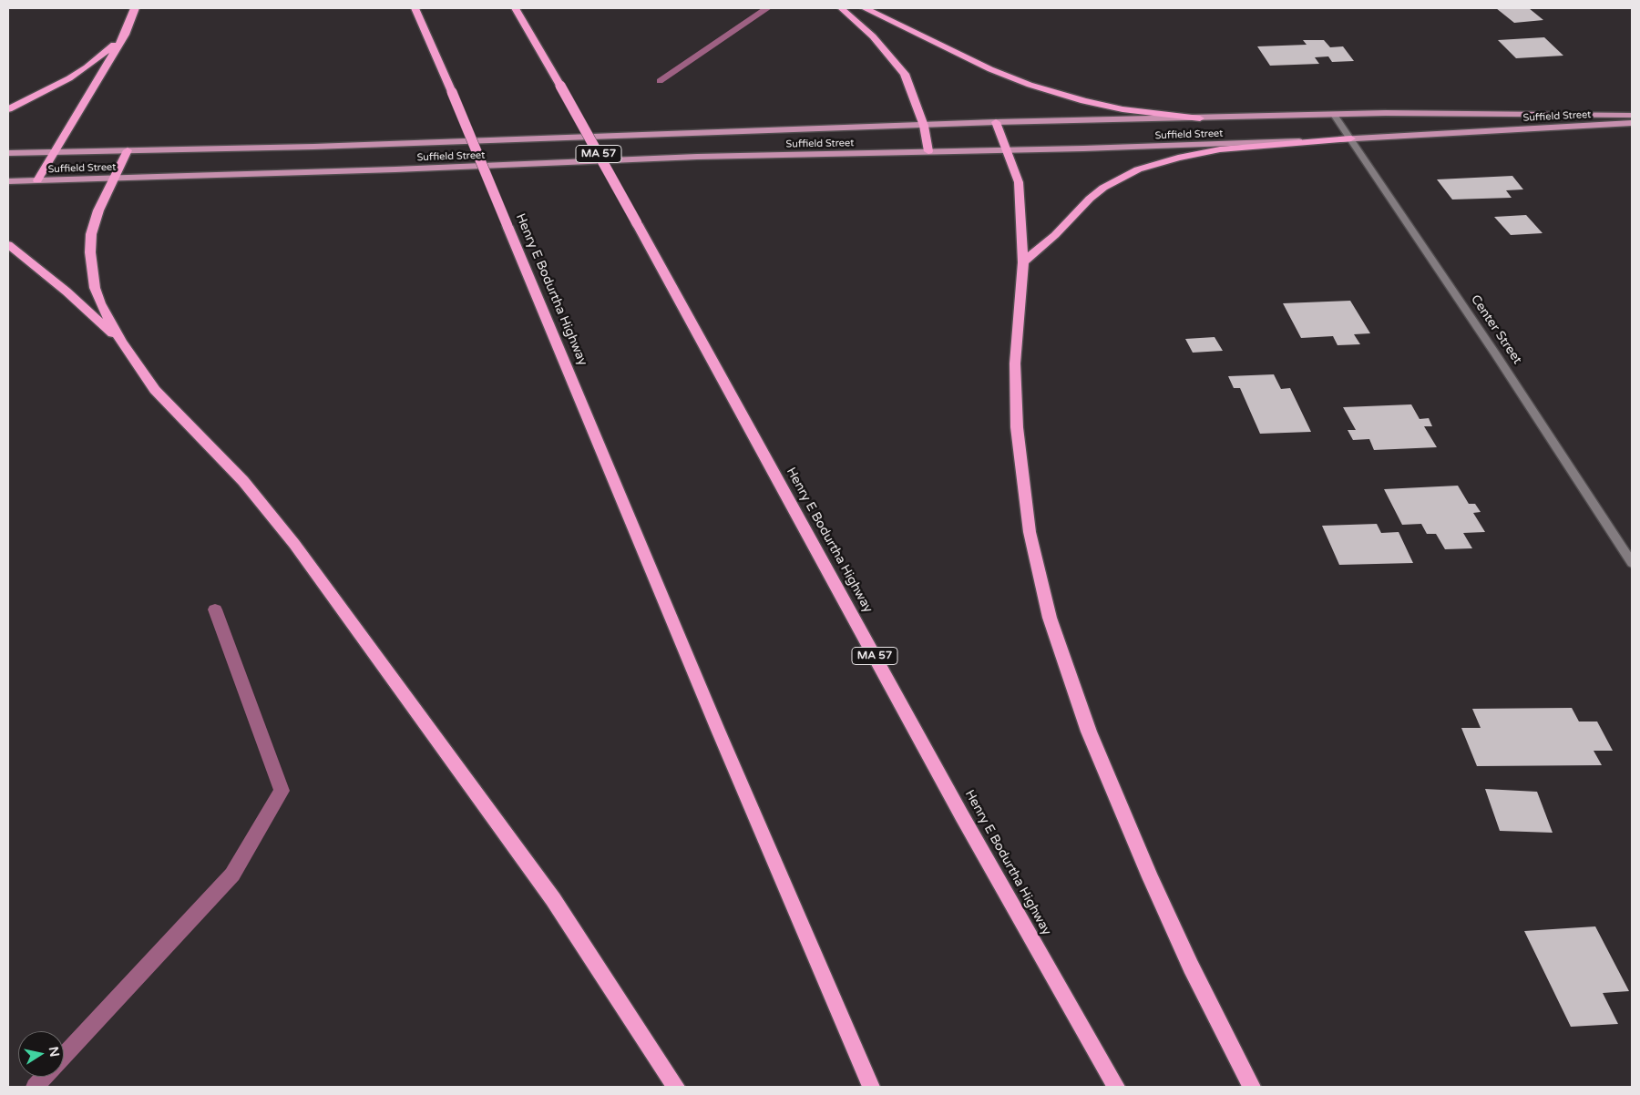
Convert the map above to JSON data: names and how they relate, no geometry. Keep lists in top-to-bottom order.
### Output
{
  "streets": {
    "highway": ["MA 57", "Henry E Bodurtha Highway"],
    "main road": ["Suffield Street"],
    "street": ["Center Street"]
  },
  "crossings": [
    ["Suffield Street", "Center Street"]
  ],
  "north": "right"
}
